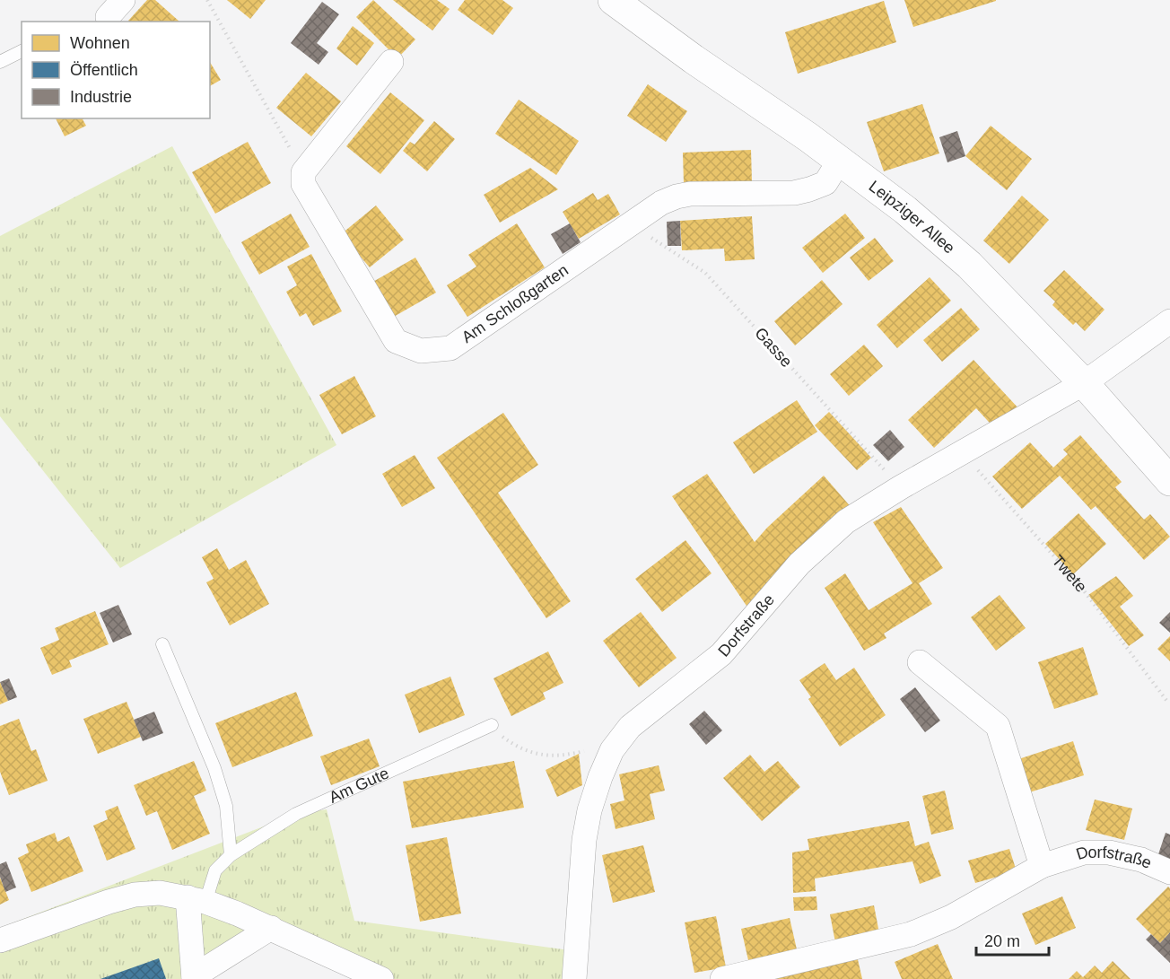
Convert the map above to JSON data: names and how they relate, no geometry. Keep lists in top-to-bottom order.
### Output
{
  "streets": {
    "main road": ["Leipziger Allee"],
    "street": ["Am Schloßgarten", "Dorfstraße"],
    "lane": ["Am Gute"],
    "path": ["Gasse", "Twete"]
  },
  "crossings": [
    ["Leipziger Allee", "Am Schloßgarten"],
    ["Leipziger Allee", "Dorfstraße"],
    ["Am Schloßgarten", "Gasse"],
    ["Gasse", "Dorfstraße"],
    ["Twete", "Dorfstraße"]
  ],
  "legend": ["Wohnen", "Öffentlich", "Industrie"],
  "scale_bar": "20 m"
}
